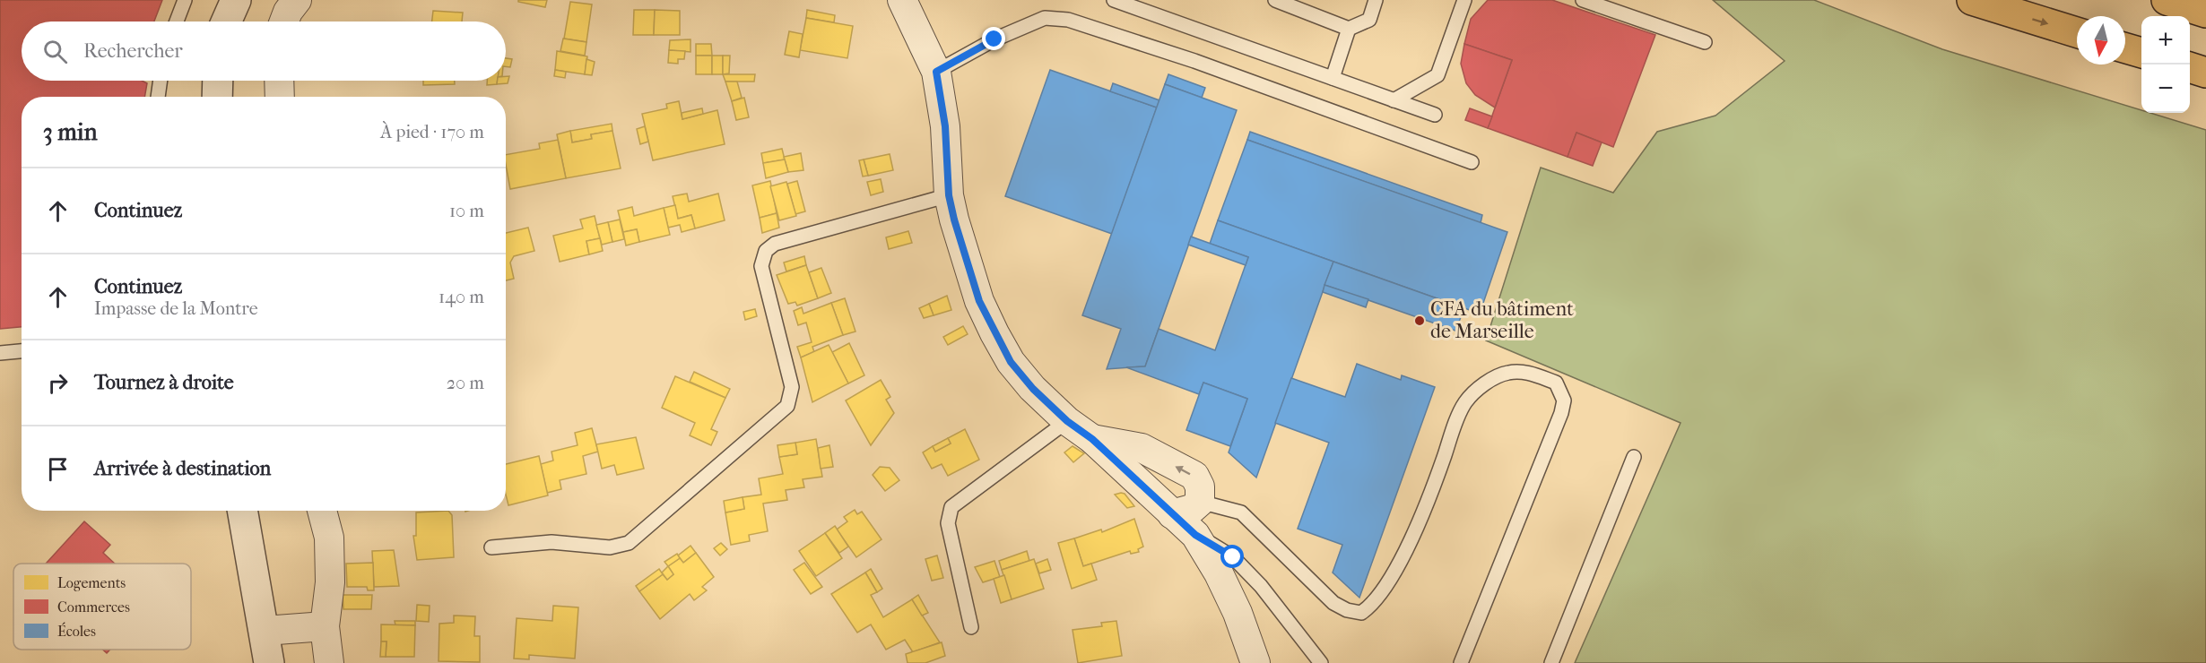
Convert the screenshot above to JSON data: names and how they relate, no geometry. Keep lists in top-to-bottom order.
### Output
{
  "places": ["CFA du bâtiment de Marseille"],
  "legend": ["Logements", "Commerces", "Écoles"],
  "north": "bottom",
  "page": {
    "map_buttons": ["+", "−"],
    "search": "Rechercher",
    "heading": ["3 min", "À pied · 170 m"],
    "list": [
      ["Continuez", "10 m"],
      ["Continuez", "Impasse de la Montre", "140 m"],
      ["Tournez à droite", "20 m"],
      "Arrivée à destination"
    ]
  }
}
